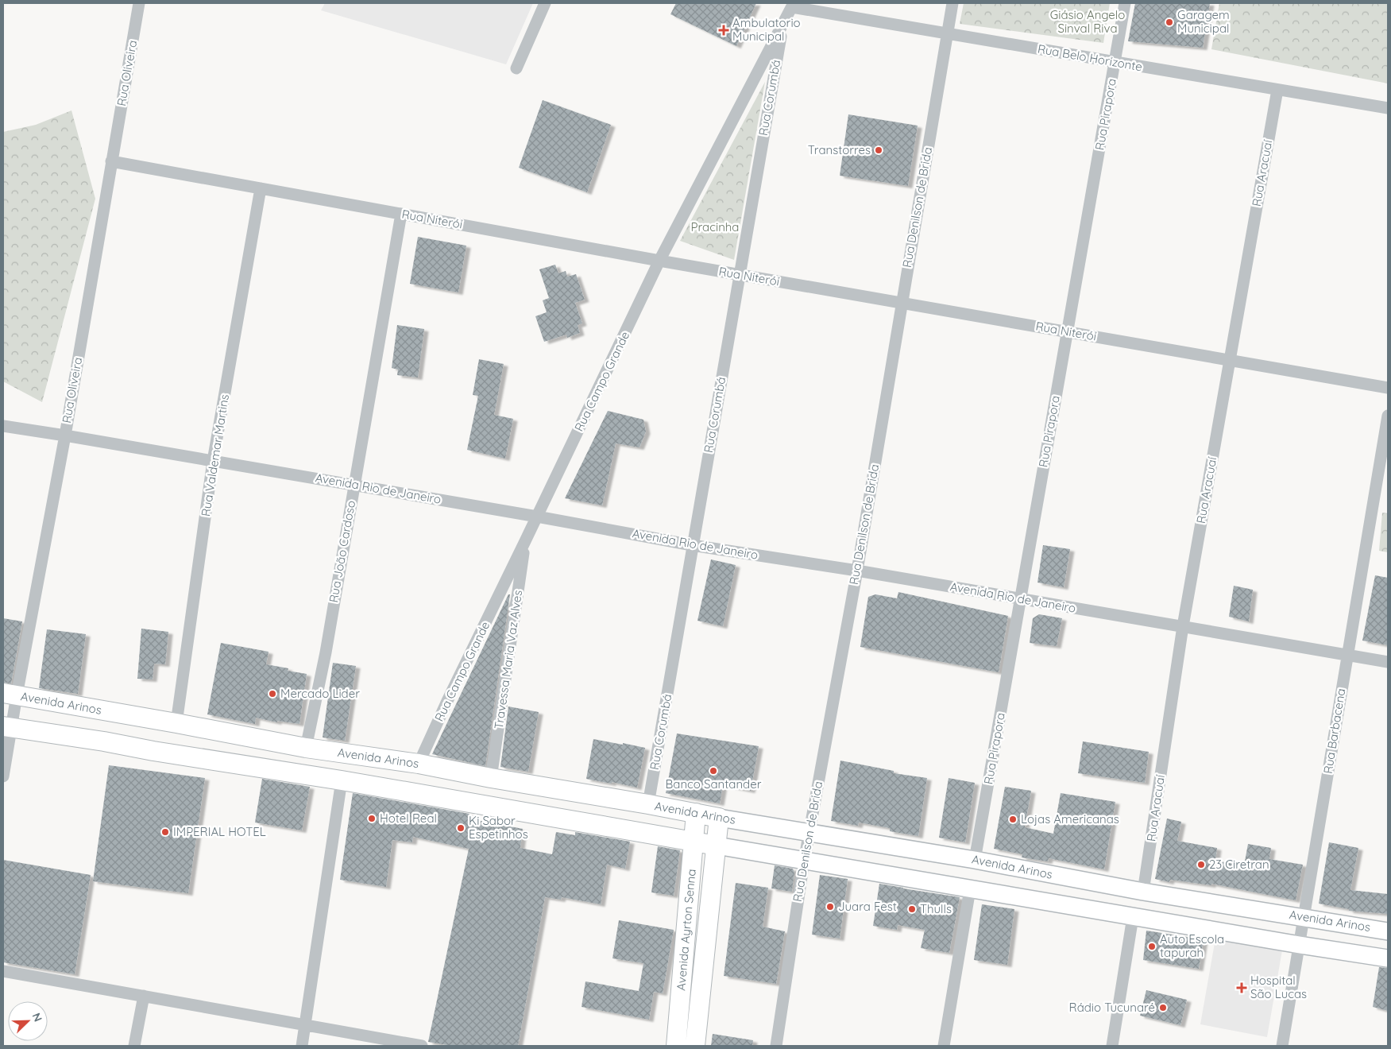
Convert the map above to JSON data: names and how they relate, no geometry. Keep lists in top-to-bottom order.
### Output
{
  "streets": {
    "main road": ["Avenida Arinos", "Avenida Ayrton Senna"],
    "street": [
      "Rua Belo Horizonte",
      "Rua Oliveira",
      "Rua Corumbá",
      "Rua Pirapora",
      "Rua Aracuaí",
      "Rua Denilson de Brida",
      "Rua Niterói",
      "Rua Campo Grande",
      "Rua Valdemar Martins",
      "Avenida Rio de Janeiro",
      "Rua João Cardoso",
      "Travessa Maria Vaz Alves",
      "Rua Barbacena"
    ]
  },
  "crossings": [
    ["Rua Belo Horizonte", "Rua Pirapora"],
    ["Rua Belo Horizonte", "Rua Aracuaí"],
    ["Rua Belo Horizonte", "Rua Denilson de Brida"],
    ["Rua Belo Horizonte", "Rua Campo Grande"],
    ["Rua Oliveira", "Rua Niterói"],
    ["Rua Oliveira", "Avenida Rio de Janeiro"],
    ["Rua Oliveira", "Avenida Arinos"],
    ["Rua Corumbá", "Rua Niterói"],
    ["Rua Corumbá", "Rua Campo Grande"],
    ["Rua Corumbá", "Avenida Rio de Janeiro"],
    ["Rua Corumbá", "Avenida Arinos"],
    ["Rua Pirapora", "Rua Niterói"],
    ["Rua Pirapora", "Avenida Rio de Janeiro"],
    ["Rua Pirapora", "Avenida Arinos"],
    ["Rua Aracuaí", "Rua Niterói"],
    ["Rua Aracuaí", "Avenida Rio de Janeiro"],
    ["Rua Aracuaí", "Avenida Arinos"],
    ["Rua Denilson de Brida", "Rua Niterói"],
    ["Rua Denilson de Brida", "Avenida Rio de Janeiro"],
    ["Rua Denilson de Brida", "Avenida Arinos"],
    ["Rua Niterói", "Rua Campo Grande"],
    ["Rua Niterói", "Rua Valdemar Martins"],
    ["Rua Niterói", "Rua João Cardoso"],
    ["Rua Campo Grande", "Avenida Rio de Janeiro"],
    ["Rua Campo Grande", "Travessa Maria Vaz Alves"],
    ["Rua Campo Grande", "Avenida Arinos"],
    ["Rua Valdemar Martins", "Avenida Rio de Janeiro"],
    ["Rua Valdemar Martins", "Avenida Arinos"],
    ["Avenida Rio de Janeiro", "Rua João Cardoso"],
    ["Avenida Rio de Janeiro", "Rua Barbacena"],
    ["Rua João Cardoso", "Avenida Arinos"],
    ["Travessa Maria Vaz Alves", "Avenida Arinos"],
    ["Avenida Arinos", "Rua Barbacena"],
    ["Avenida Arinos", "Avenida Ayrton Senna"]
  ],
  "parks": ["Giásio Angelo Sinval Riva", "Pracinha"],
  "places": {
    "other": [
      "Garagem Municipal",
      "Transtorres",
      "Mercado Lider",
      "Banco Santander",
      "Hotel Real",
      "Lojas Americanas",
      "Ki Sabor Espetinhos",
      "IMPERIAL HOTEL",
      "23 Ciretran",
      "Juara Fest",
      "Thulls",
      "Auto Escola tapurah",
      "Rádio Tucunaré"
    ],
    "health": ["Ambulatorio Municipal", "Hospital São Lucas"]
  },
  "north": "top right"
}
